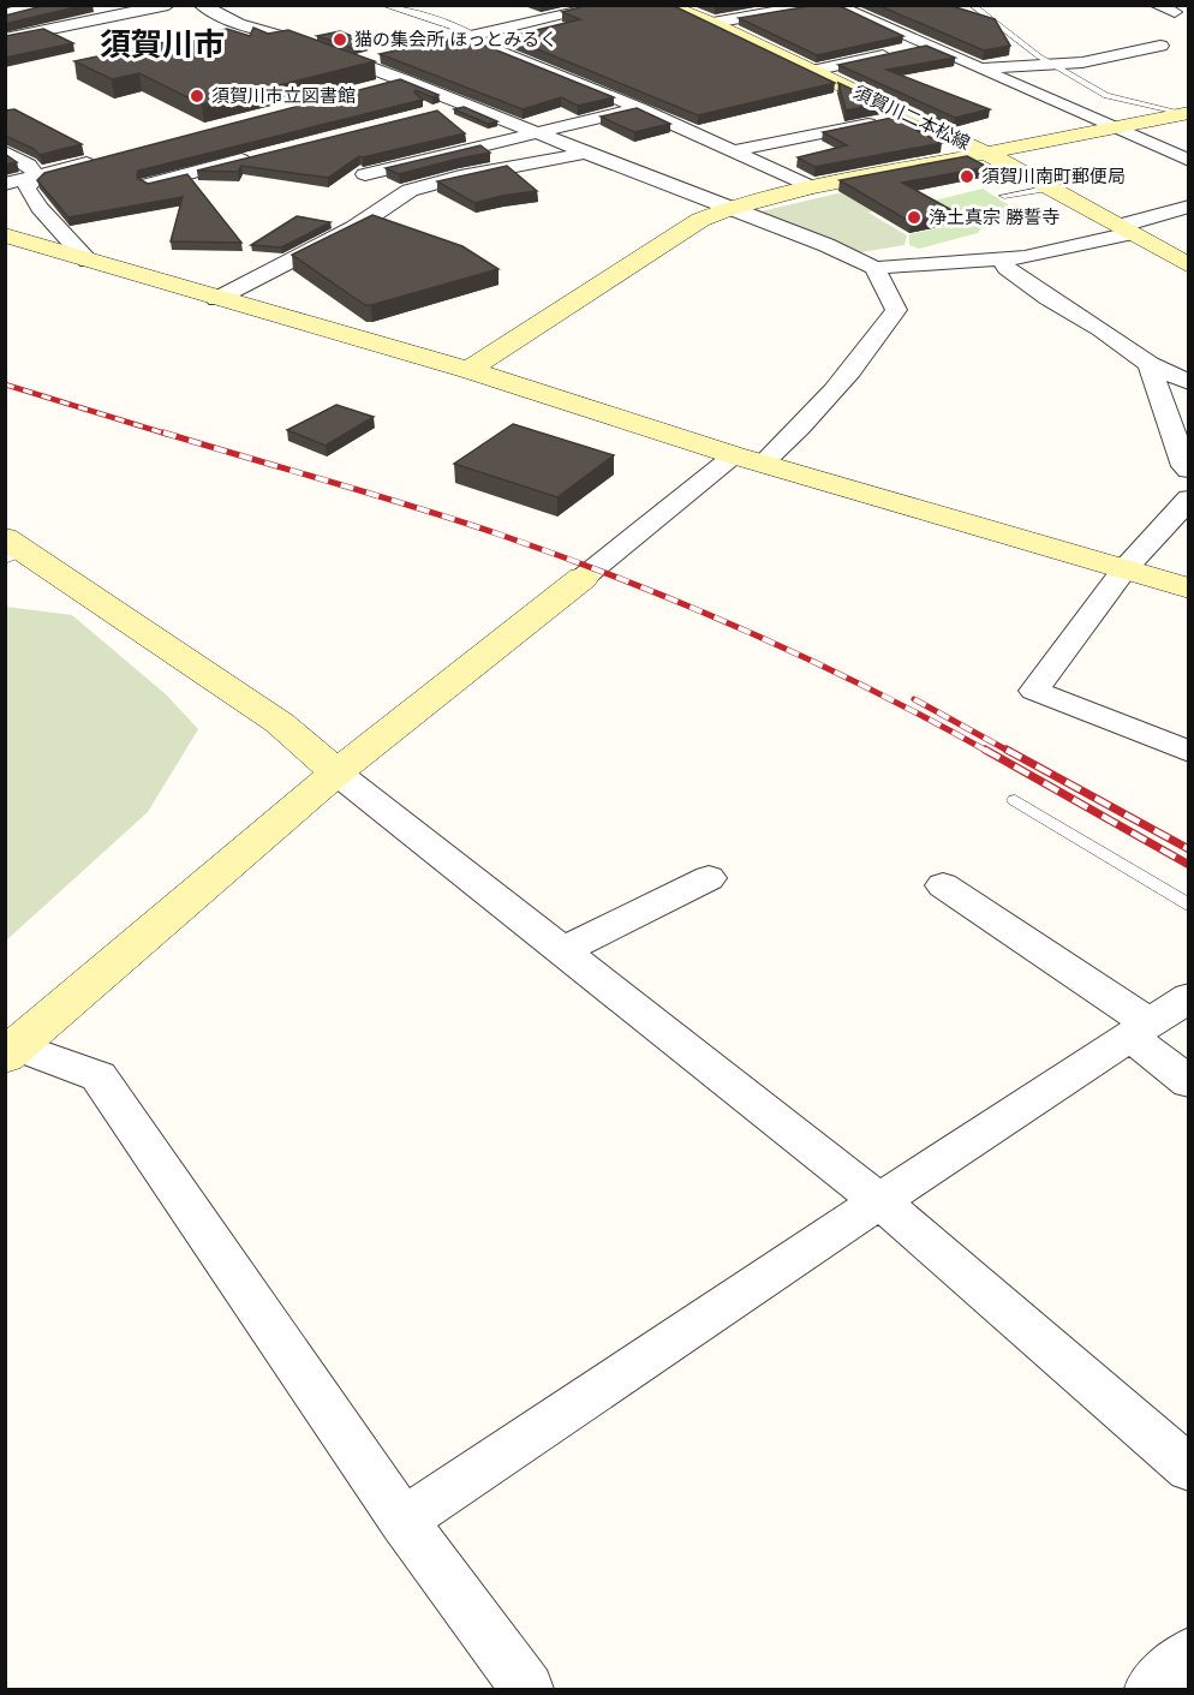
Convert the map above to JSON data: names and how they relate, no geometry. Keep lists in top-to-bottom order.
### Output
{
  "streets": {
    "street": ["須賀川二本松線"]
  },
  "districts": ["須賀川市"],
  "places": [
    "猫の集会所 ほっとみるく",
    "須賀川市立図書館",
    "須賀川南町郵便局",
    "浄土真宗 勝誓寺"
  ]
}
